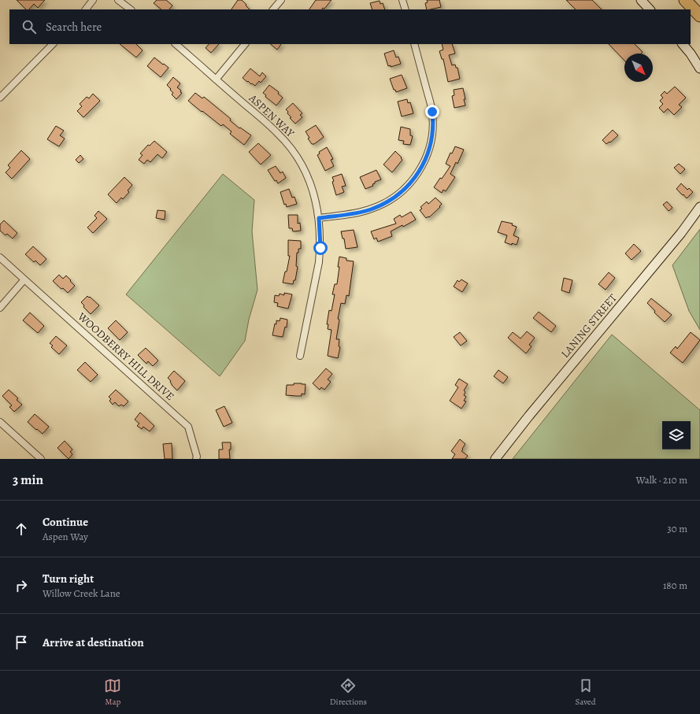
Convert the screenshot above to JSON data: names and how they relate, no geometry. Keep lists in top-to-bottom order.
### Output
{
  "streets": {
    "street": ["ASPEN WAY", "LANING STREET", "WOODBERRY HILL DRIVE"]
  },
  "north": "bottom right",
  "page": {
    "search": "Search here",
    "heading": ["3 min", "Walk · 210 m"],
    "list": [
      ["Continue", "Aspen Way", "30 m"],
      ["Turn right", "Willow Creek Lane", "180 m"],
      "Arrive at destination"
    ],
    "nav": ["Map", "Directions", "Saved"]
  }
}
